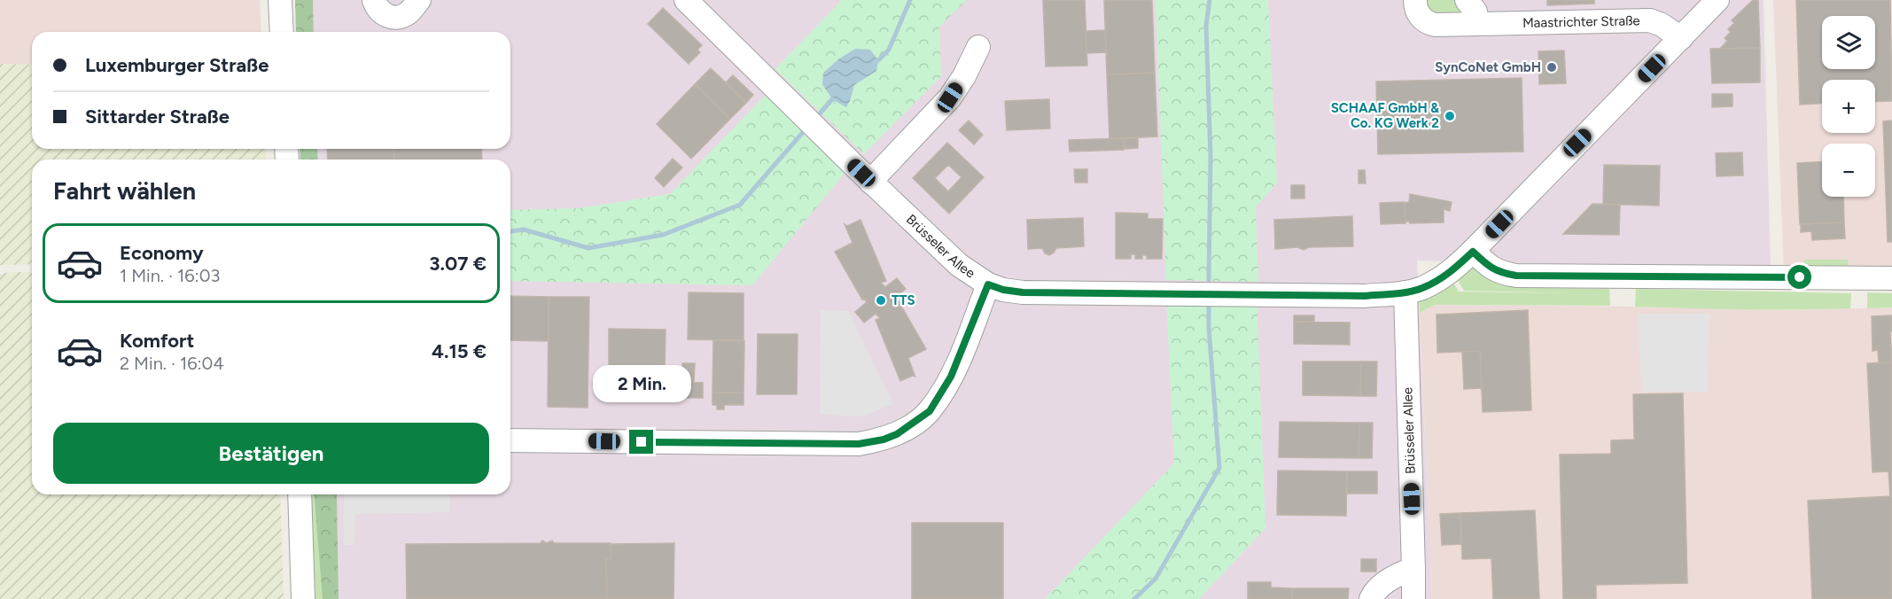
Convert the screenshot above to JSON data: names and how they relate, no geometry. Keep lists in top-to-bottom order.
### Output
{
  "streets": {
    "street": ["Maastrichter Straße", "Brüsseler Allee"]
  },
  "crossings": [
    ["Maastrichter Straße", "Brüsseler Allee"]
  ],
  "places": ["SynCoNet GmbH", "SCHAAF GmbH & Co. KG Werk 2", "TTS"],
  "page": {
    "map_buttons": ["+", "−"],
    "banner": ["Luxemburger Straße", "Sittarder Straße"],
    "heading": "Fahrt wählen",
    "list": [
      {
        "name": "Economy",
        "note": "1 Min. · 16:03",
        "value": "3.07 €"
      },
      {
        "name": "Komfort",
        "note": "2 Min. · 16:04",
        "value": "4.15 €"
      }
    ],
    "bubble": "2 Min.",
    "buttons": "Bestätigen"
  }
}
